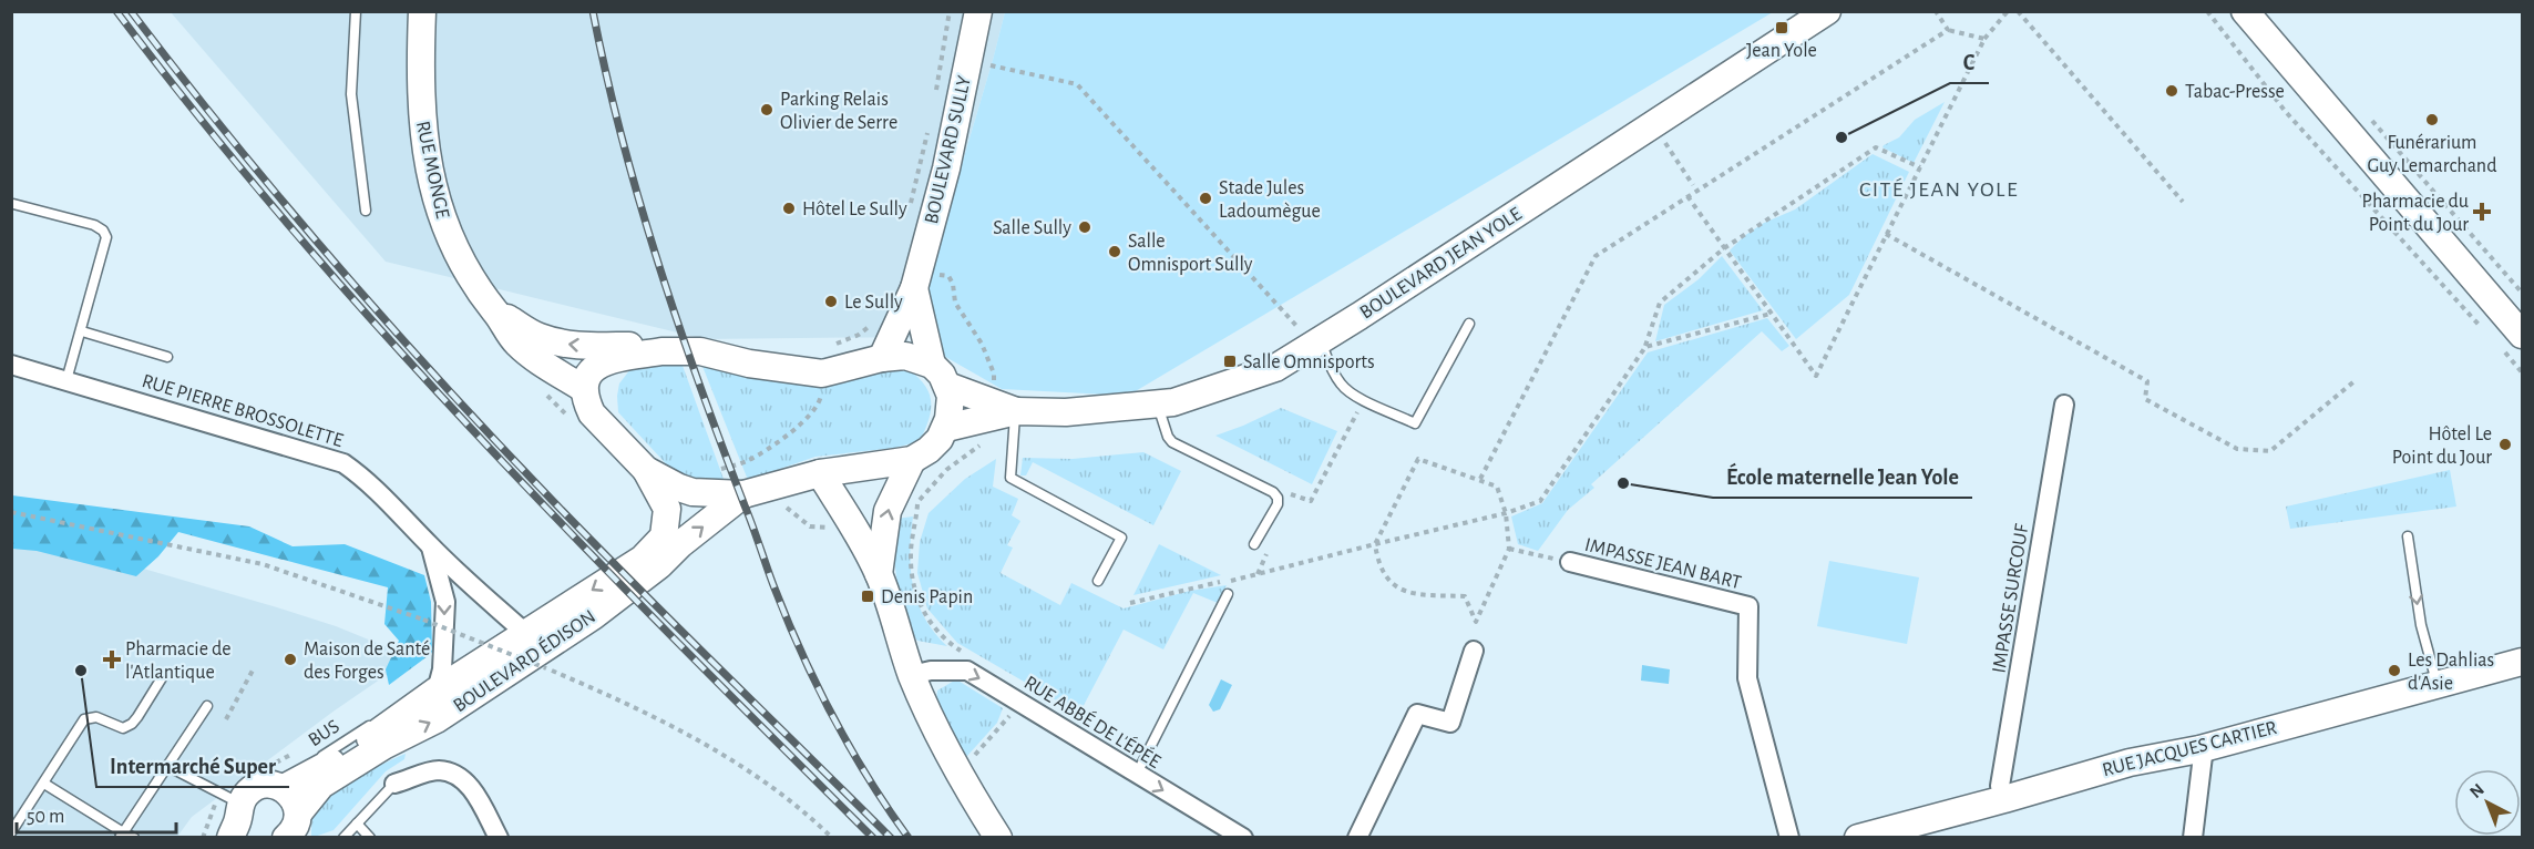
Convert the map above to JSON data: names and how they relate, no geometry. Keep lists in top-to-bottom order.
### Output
{
  "streets": {
    "main road": [
      "BOULEVARD SULLY",
      "RUE MONGE",
      "BOULEVARD JEAN YOLE",
      "BOULEVARD ÉDISON",
      "RUE JACQUES CARTIER"
    ],
    "street": [
      "RUE PIERRE BROSSOLETTE",
      "IMPASSE JEAN BART",
      "IMPASSE SURCOUF",
      "RUE ABBÉ DE L'ÉPÉE"
    ]
  },
  "crossings": [
    ["BOULEVARD SULLY", "BOULEVARD JEAN YOLE"],
    ["RUE PIERRE BROSSOLETTE", "BOULEVARD ÉDISON"],
    ["IMPASSE SURCOUF", "RUE JACQUES CARTIER"]
  ],
  "one_way": ["RUE ABBÉ DE L'ÉPÉE"],
  "districts": ["CITÉ JEAN YOLE"],
  "places": {
    "transit": ["Jean Yole", "Salle Omnisports", "Denis Papin"],
    "other": [
      "Tabac-Presse",
      "Parking Relais Olivier de Serre",
      "Funérarium Guy Lemarchand",
      "C",
      "Stade Jules Ladoumègue",
      "Hôtel Le Sully",
      "Salle Sully",
      "Salle Omnisport Sully",
      "Le Sully",
      "Hôtel Le Point du Jour",
      "École maternelle Jean Yole",
      "Maison de Santé des Forges",
      "Intermarché Super",
      "Les Dahlias d'Asie"
    ],
    "health": ["Pharmacie du Point du Jour", "Pharmacie de l'Atlantique"]
  },
  "scale_bar": "50 m",
  "north": "top left"
}
